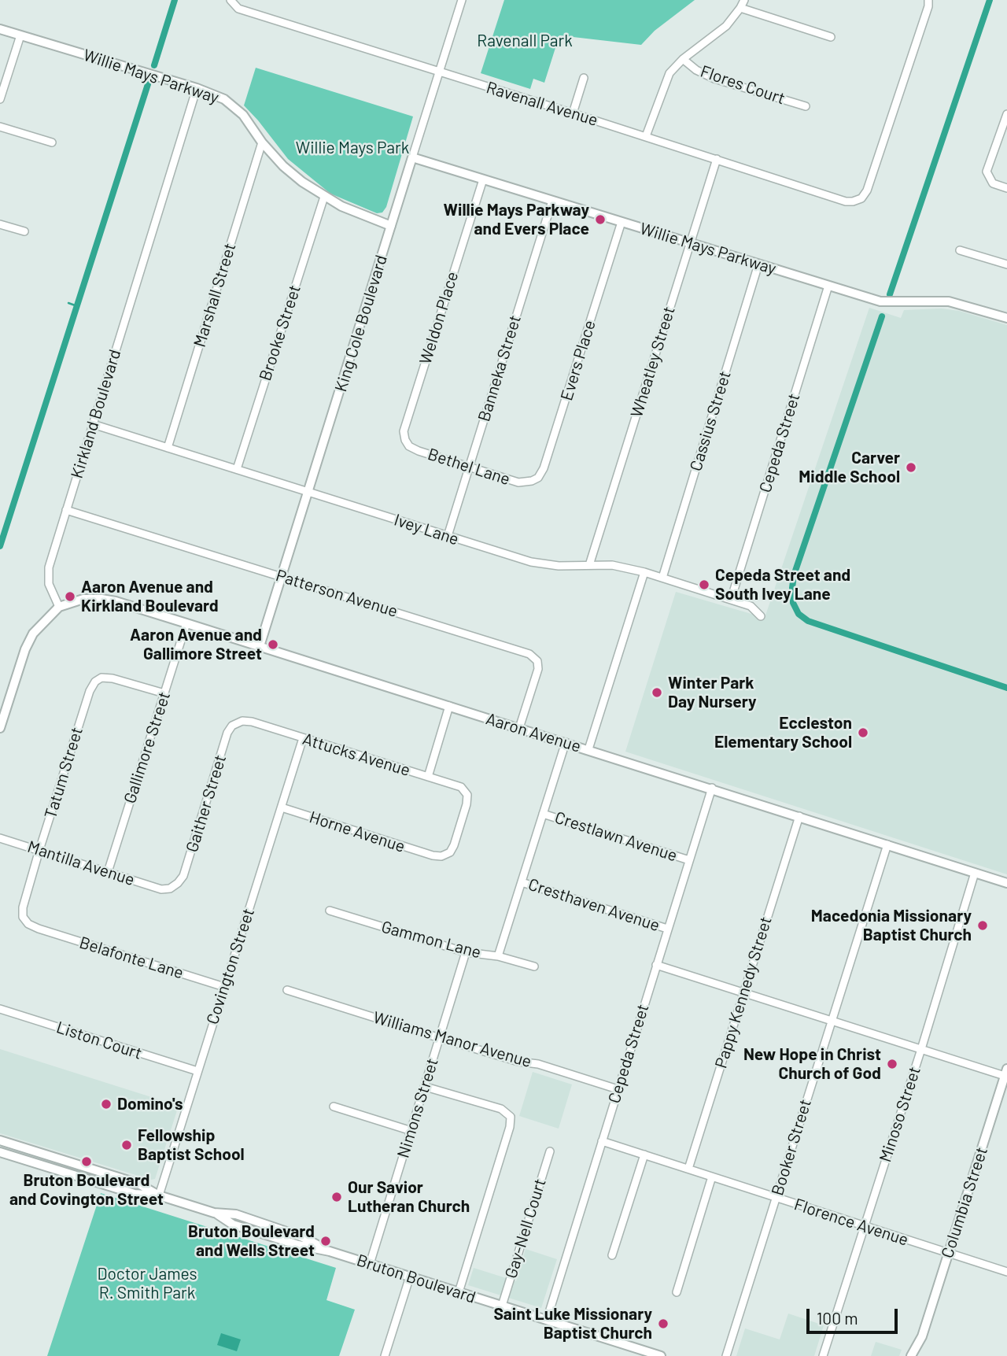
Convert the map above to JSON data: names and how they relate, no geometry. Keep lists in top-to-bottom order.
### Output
{
  "streets": {
    "street": [
      "Willie Mays Parkway",
      "Flores Court",
      "Ravenall Avenue",
      "Marshall Street",
      "Weldon Place",
      "King Cole Boulevard",
      "Brooke Street",
      "Evers Place",
      "Wheatley Street",
      "Banneka Street",
      "Kirkland Boulevard",
      "Cassius Street",
      "Cepeda Street",
      "Bethel Lane",
      "Ivey Lane",
      "Patterson Avenue",
      "Aaron Avenue",
      "Gallimore Street",
      "Attucks Avenue",
      "Tatum Street",
      "Gaither Street",
      "Horne Avenue",
      "Crestlawn Avenue",
      "Mantilla Avenue",
      "Cresthaven Avenue",
      "Gammon Lane",
      "Belafonte Lane",
      "Covington Street",
      "Pappy Kennedy Street",
      "Williams Manor Avenue",
      "Liston Court",
      "Nimons Street",
      "Minoso Street",
      "Booker Street",
      "Columbia Street",
      "Florence Avenue",
      "Gay-Nell Court",
      "Bruton Boulevard"
    ]
  },
  "crossings": [
    ["Willie Mays Parkway", "Marshall Street"],
    ["Willie Mays Parkway", "Weldon Place"],
    ["Willie Mays Parkway", "King Cole Boulevard"],
    ["Willie Mays Parkway", "Brooke Street"],
    ["Willie Mays Parkway", "Evers Place"],
    ["Willie Mays Parkway", "Wheatley Street"],
    ["Willie Mays Parkway", "Banneka Street"],
    ["Willie Mays Parkway", "Kirkland Boulevard"],
    ["Willie Mays Parkway", "Cassius Street"],
    ["Willie Mays Parkway", "Cepeda Street"],
    ["Ravenall Avenue", "King Cole Boulevard"],
    ["Ravenall Avenue", "Wheatley Street"],
    ["Marshall Street", "Ivey Lane"],
    ["Weldon Place", "Bethel Lane"],
    ["King Cole Boulevard", "Ivey Lane"],
    ["King Cole Boulevard", "Patterson Avenue"],
    ["King Cole Boulevard", "Aaron Avenue"],
    ["Brooke Street", "Ivey Lane"],
    ["Evers Place", "Bethel Lane"],
    ["Wheatley Street", "Ivey Lane"],
    ["Banneka Street", "Bethel Lane"],
    ["Banneka Street", "Ivey Lane"],
    ["Kirkland Boulevard", "Ivey Lane"],
    ["Kirkland Boulevard", "Patterson Avenue"],
    ["Kirkland Boulevard", "Aaron Avenue"],
    ["Cassius Street", "Ivey Lane"],
    ["Cepeda Street", "Ivey Lane"],
    ["Cepeda Street", "Aaron Avenue"],
    ["Cepeda Street", "Crestlawn Avenue"],
    ["Cepeda Street", "Cresthaven Avenue"],
    ["Cepeda Street", "Williams Manor Avenue"],
    ["Cepeda Street", "Florence Avenue"],
    ["Cepeda Street", "Bruton Boulevard"],
    ["Patterson Avenue", "Aaron Avenue"],
    ["Aaron Avenue", "Gallimore Street"],
    ["Aaron Avenue", "Pappy Kennedy Street"],
    ["Aaron Avenue", "Minoso Street"],
    ["Aaron Avenue", "Booker Street"],
    ["Gallimore Street", "Tatum Street"],
    ["Gallimore Street", "Mantilla Avenue"],
    ["Attucks Avenue", "Gaither Street"],
    ["Attucks Avenue", "Horne Avenue"],
    ["Attucks Avenue", "Covington Street"],
    ["Tatum Street", "Mantilla Avenue"],
    ["Tatum Street", "Belafonte Lane"],
    ["Gaither Street", "Mantilla Avenue"],
    ["Horne Avenue", "Covington Street"],
    ["Gammon Lane", "Nimons Street"],
    ["Belafonte Lane", "Covington Street"],
    ["Covington Street", "Liston Court"],
    ["Covington Street", "Bruton Boulevard"],
    ["Pappy Kennedy Street", "Florence Avenue"],
    ["Williams Manor Avenue", "Nimons Street"],
    ["Nimons Street", "Bruton Boulevard"],
    ["Minoso Street", "Florence Avenue"],
    ["Booker Street", "Florence Avenue"],
    ["Columbia Street", "Florence Avenue"],
    ["Gay-Nell Court", "Bruton Boulevard"]
  ],
  "parks": ["Ravenall Park", "Willie Mays Park", "Doctor James R. Smith Park"],
  "places": [
    "Willie Mays Parkway and Evers Place",
    "Carver Middle School",
    "Cepeda Street and South Ivey Lane",
    "Aaron Avenue and Kirkland Boulevard",
    "Aaron Avenue and Gallimore Street",
    "Winter Park Day Nursery",
    "Eccleston Elementary School",
    "Macedonia Missionary Baptist Church",
    "New Hope in Christ Church of God",
    "Domino's",
    "Fellowship Baptist School",
    "Bruton Boulevard and Covington Street",
    "Our Savior Lutheran Church",
    "Bruton Boulevard and Wells Street",
    "Saint Luke Missionary Baptist Church"
  ],
  "scale_bar": "100 m"
}
